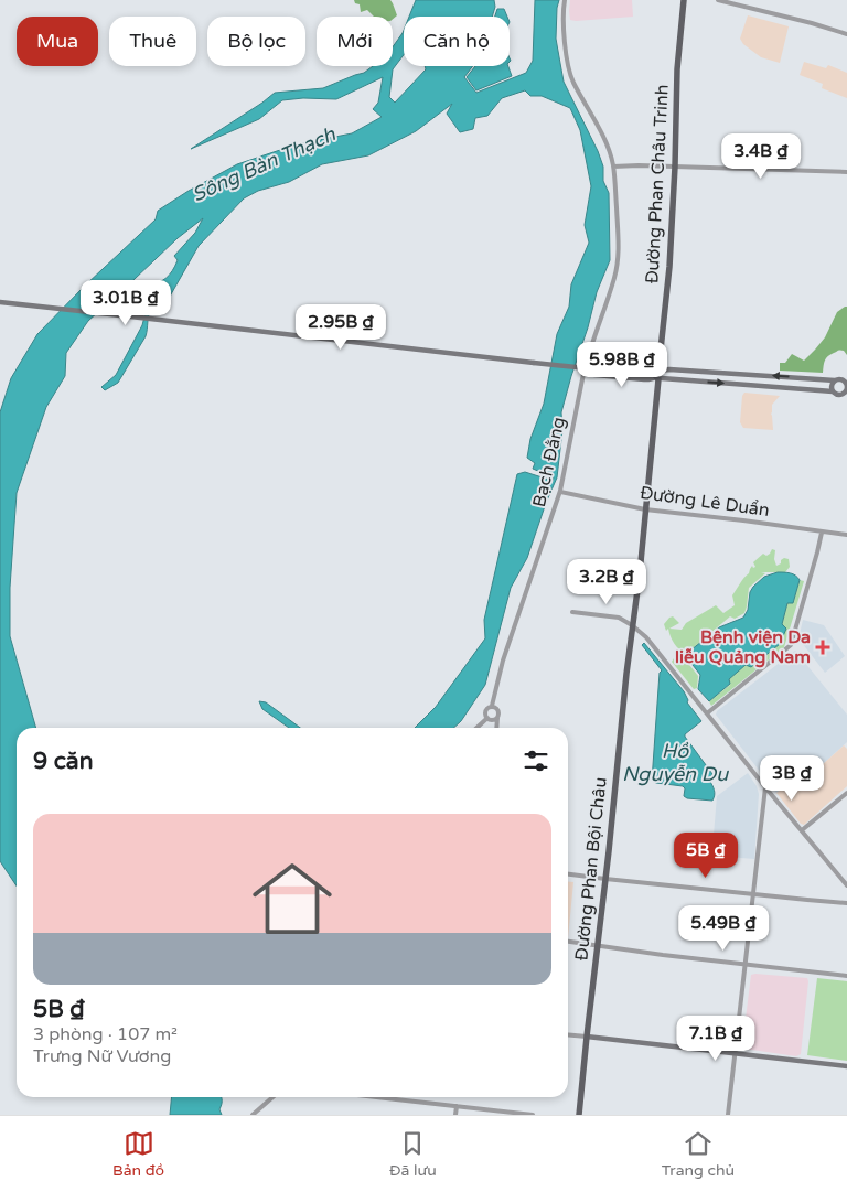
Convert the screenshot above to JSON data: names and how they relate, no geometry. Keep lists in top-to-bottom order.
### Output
{
  "streets": {
    "main road": ["Đường Phan Châu Trinh", "Đường Phan Bội Châu"],
    "street": ["Bạch Đằng", "Đường Lê Duẩn"]
  },
  "crossings": [
    ["Đường Phan Châu Trinh", "Đường Lê Duẩn"],
    ["Đường Phan Châu Trinh", "Đường Phan Bội Châu"],
    ["Bạch Đằng", "Đường Lê Duẩn"]
  ],
  "water": ["Sông Bàn Thạch", "Hồ Nguyễn Du"],
  "places": {
    "health": ["Bệnh viện Da liễu Quảng Nam"]
  },
  "page": {
    "chip": [
      "Mua",
      "Thuê",
      "Bộ lọc",
      "Mới",
      "Căn hộ"
    ],
    "price": [
      "3.4B ₫",
      "3.01B ₫",
      "2.95B ₫",
      "5.98B ₫",
      "3.2B ₫",
      "3B ₫",
      "5B ₫",
      "5.49B ₫",
      "7.1B ₫"
    ],
    "heading": "9 căn",
    "list": [
      {
        "name": "5B ₫",
        "note": "3 phòng · 107 m² · Trưng Nữ Vương"
      }
    ],
    "tabs": ["Bản đồ", "Đã lưu", "Trang chủ"]
  }
}
